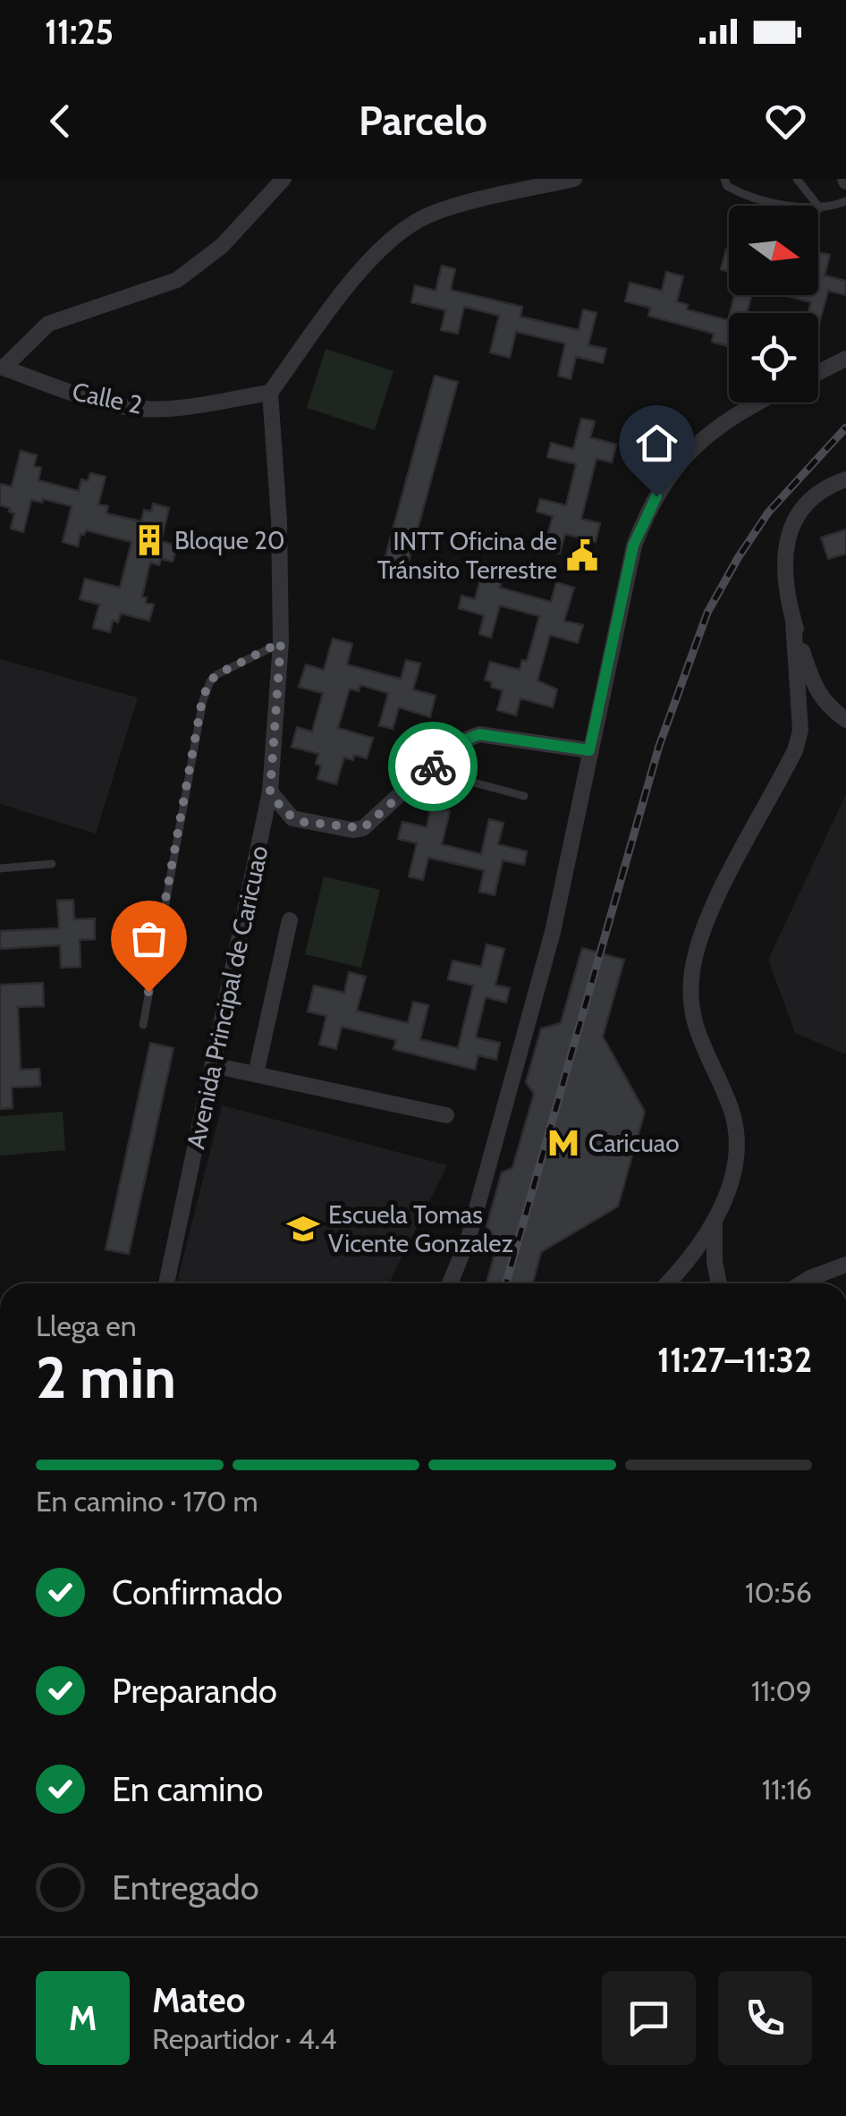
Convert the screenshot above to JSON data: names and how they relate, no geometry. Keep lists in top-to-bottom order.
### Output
{
  "streets": {
    "street": ["Calle 2", "Avenida Principal de Caricuao"]
  },
  "crossings": [
    ["Calle 2", "Avenida Principal de Caricuao"]
  ],
  "places": {
    "building": ["Bloque 20"],
    "public building": ["INTT Oficina de Tránsito Terrestre"],
    "metro station": ["Caricuao"],
    "school or university": ["Escuela Tomas Vicente Gonzalez"]
  },
  "north": "right",
  "page": {
    "status": "11:25",
    "header": "Parcelo",
    "heading": ["2 min", "Llega en", "11:27–11:32"],
    "panel": ["Mateo", "Repartidor · 4.4"],
    "bar": "En camino · 170 m",
    "list": [
      ["Confirmado", "10:56"],
      ["Preparando", "11:09"],
      ["En camino", "11:16"],
      "Entregado"
    ],
    "round": "M"
  }
}
